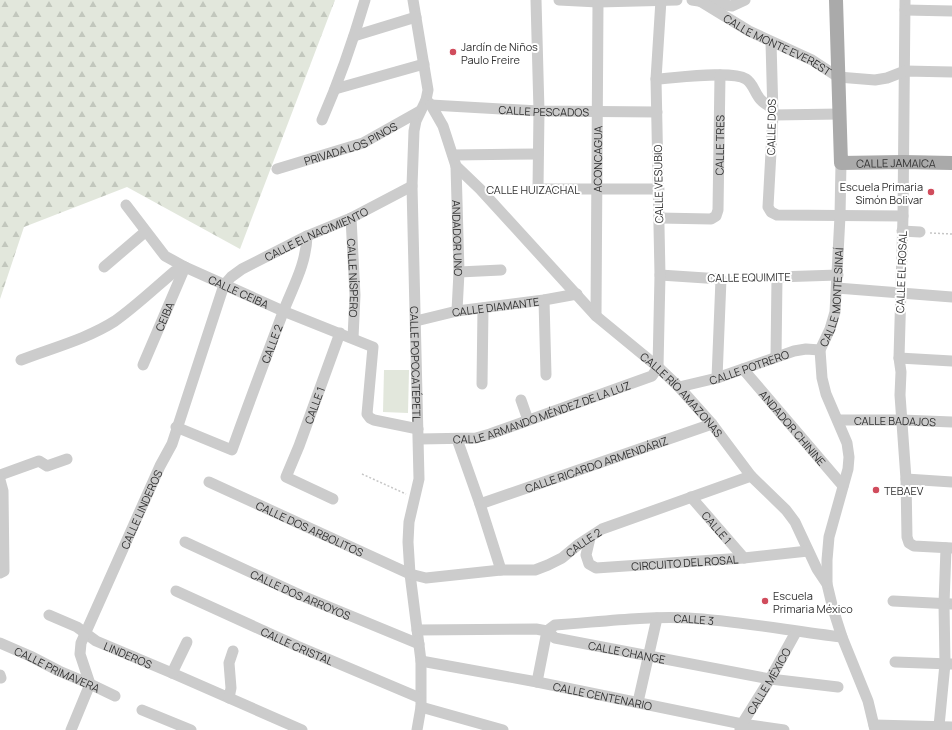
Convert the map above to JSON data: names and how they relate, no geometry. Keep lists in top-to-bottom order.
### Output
{
  "streets": {
    "main road": ["CALLE JAMAICA", "CALLE MONTE SINAÍ"],
    "street": [
      "CALLE MONTE EVEREST",
      "CALLE PESCADOS",
      "CALLE DOS",
      "PRIVADA LOS PINOS",
      "CALLE TRES",
      "ACONCAGUA",
      "CALLE VESUBIO",
      "CALLE HUIZACHAL",
      "CALLE EL NACIMIENTO",
      "ANDADOR UNO",
      "CALLE EL ROSAL",
      "CALLE EQUIMITE",
      "CALLE NÍSPERO",
      "CALLE CEIBA",
      "CALLE DIAMANTE",
      "CEIBA",
      "CALLE 2",
      "CALLE POPOCATÉPETL",
      "CALLE POTRERO",
      "CALLE RÍO AMAZONAS",
      "CALLE 1",
      "CALLE ARMANDO MÉNDEZ DE LA LUZ",
      "CALLE BADAJOS",
      "ANDADOR CHININE",
      "CALLE RICARDO ARMENDÁRIZ",
      "CALLE LINDEROS",
      "CALLE DOS ARBOLITOS",
      "CIRCUITO DEL ROSAL",
      "CALLE DOS ARROYOS",
      "CALLE 3",
      "CALLE CRISTAL",
      "CALLE CHANGE",
      "LINDEROS",
      "CALLE PRIMAVERA",
      "CALLE MÉXICO",
      "CALLE CENTENARIO"
    ]
  },
  "crossings": [
    ["CALLE MONTE EVEREST", "CALLE DOS"],
    ["CALLE MONTE EVEREST", "CALLE EL ROSAL"],
    ["CALLE MONTE EVEREST", "CALLE MONTE SINAÍ"],
    ["CALLE PESCADOS", "ACONCAGUA"],
    ["CALLE PESCADOS", "CALLE VESUBIO"],
    ["CALLE PESCADOS", "CALLE POPOCATÉPETL"],
    ["CALLE DOS", "CALLE MONTE SINAÍ"],
    ["PRIVADA LOS PINOS", "CALLE POPOCATÉPETL"],
    ["CALLE TRES", "CALLE VESUBIO"],
    ["ACONCAGUA", "CALLE HUIZACHAL"],
    ["ACONCAGUA", "CALLE RÍO AMAZONAS"],
    ["CALLE JAMAICA", "CALLE EL ROSAL"],
    ["CALLE JAMAICA", "CALLE MONTE SINAÍ"],
    ["CALLE VESUBIO", "CALLE HUIZACHAL"],
    ["CALLE VESUBIO", "CALLE EQUIMITE"],
    ["CALLE VESUBIO", "CALLE RÍO AMAZONAS"],
    ["CALLE VESUBIO", "CALLE ARMANDO MÉNDEZ DE LA LUZ"],
    ["CALLE HUIZACHAL", "CALLE RÍO AMAZONAS"],
    ["CALLE EL NACIMIENTO", "CALLE NÍSPERO"],
    ["CALLE EL NACIMIENTO", "CALLE CEIBA"],
    ["CALLE EL NACIMIENTO", "CALLE 2"],
    ["CALLE EL NACIMIENTO", "CALLE POPOCATÉPETL"],
    ["CALLE EL NACIMIENTO", "CALLE LINDEROS"],
    ["ANDADOR UNO", "CALLE DIAMANTE"],
    ["ANDADOR UNO", "CALLE RÍO AMAZONAS"],
    ["CALLE EL ROSAL", "CALLE BADAJOS"],
    ["CALLE EQUIMITE", "CALLE MONTE SINAÍ"],
    ["CALLE NÍSPERO", "CALLE CEIBA"],
    ["CALLE CEIBA", "CEIBA"],
    ["CALLE CEIBA", "CALLE 2"],
    ["CALLE CEIBA", "CALLE POPOCATÉPETL"],
    ["CALLE CEIBA", "CALLE 1"],
    ["CALLE CEIBA", "CALLE ARMANDO MÉNDEZ DE LA LUZ"],
    ["CALLE CEIBA", "CALLE LINDEROS"],
    ["CALLE MONTE SINAÍ", "CALLE POTRERO"],
    ["CALLE MONTE SINAÍ", "CALLE RÍO AMAZONAS"],
    ["CALLE MONTE SINAÍ", "CALLE BADAJOS"],
    ["CALLE MONTE SINAÍ", "ANDADOR CHININE"],
    ["CALLE DIAMANTE", "CALLE POPOCATÉPETL"],
    ["CALLE DIAMANTE", "CALLE RÍO AMAZONAS"],
    ["CALLE 2", "CALLE POPOCATÉPETL"],
    ["CALLE 2", "CALLE RÍO AMAZONAS"],
    ["CALLE 2", "CALLE 1"],
    ["CALLE 2", "CALLE LINDEROS"],
    ["CALLE 2", "CALLE DOS ARBOLITOS"],
    ["CALLE 2", "CIRCUITO DEL ROSAL"],
    ["CALLE POPOCATÉPETL", "CALLE ARMANDO MÉNDEZ DE LA LUZ"],
    ["CALLE POPOCATÉPETL", "CALLE DOS ARBOLITOS"],
    ["CALLE POPOCATÉPETL", "CALLE DOS ARROYOS"],
    ["CALLE POPOCATÉPETL", "CALLE CRISTAL"],
    ["CALLE POPOCATÉPETL", "CALLE CHANGE"],
    ["CALLE POPOCATÉPETL", "CALLE CENTENARIO"],
    ["CALLE POTRERO", "CALLE RÍO AMAZONAS"],
    ["CALLE POTRERO", "ANDADOR CHININE"],
    ["CALLE RÍO AMAZONAS", "CALLE ARMANDO MÉNDEZ DE LA LUZ"],
    ["CALLE RÍO AMAZONAS", "CALLE RICARDO ARMENDÁRIZ"],
    ["CALLE RÍO AMAZONAS", "CIRCUITO DEL ROSAL"],
    ["CALLE RÍO AMAZONAS", "CALLE 3"],
    ["CALLE 1", "CIRCUITO DEL ROSAL"],
    ["CALLE LINDEROS", "LINDEROS"],
    ["CALLE LINDEROS", "CALLE PRIMAVERA"],
    ["CALLE 3", "CALLE CHANGE"],
    ["CALLE 3", "CALLE MÉXICO"],
    ["CALLE CHANGE", "CALLE MÉXICO"],
    ["CALLE MÉXICO", "CALLE CENTENARIO"]
  ],
  "places": [
    "Jardín de Niños Paulo Freire",
    "Escuela Primaria Simón Bolivar",
    "TEBAEV",
    "Escuela Primaria México"
  ]
}
